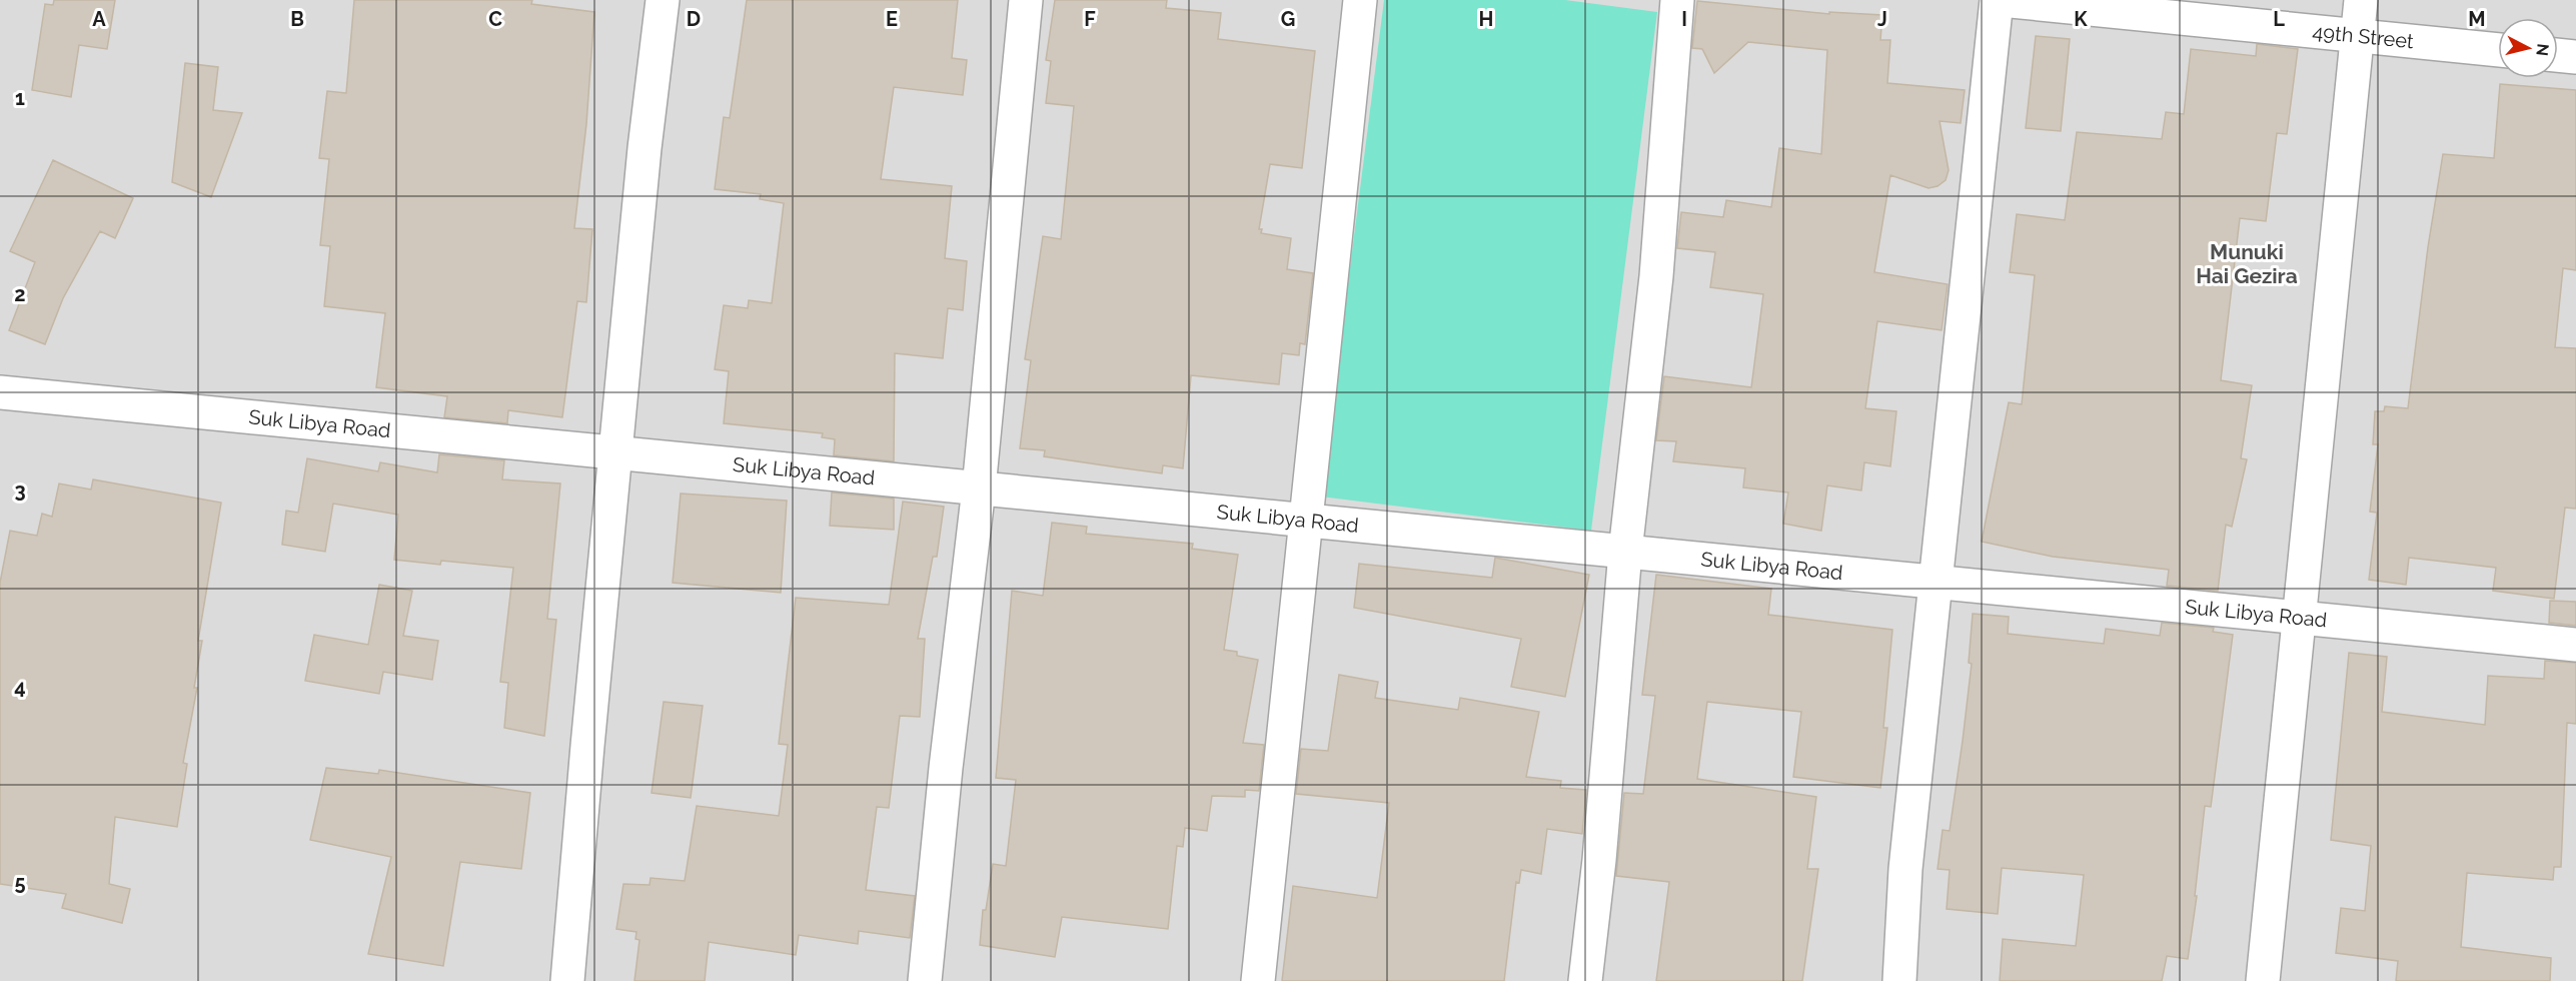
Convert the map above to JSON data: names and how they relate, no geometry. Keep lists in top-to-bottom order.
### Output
{
  "streets": {
    "street": ["49th Street", "Suk Libya Road"]
  },
  "districts": ["Munuki Hai Gezira"],
  "north": "right",
  "grid": {
    "columns": [
      "A",
      "B",
      "C",
      "D",
      "E",
      "F",
      "G",
      "H",
      "I",
      "J",
      "K",
      "L",
      "M"
    ],
    "rows": [
      "1",
      "2",
      "3",
      "4",
      "5"
    ]
  }
}
